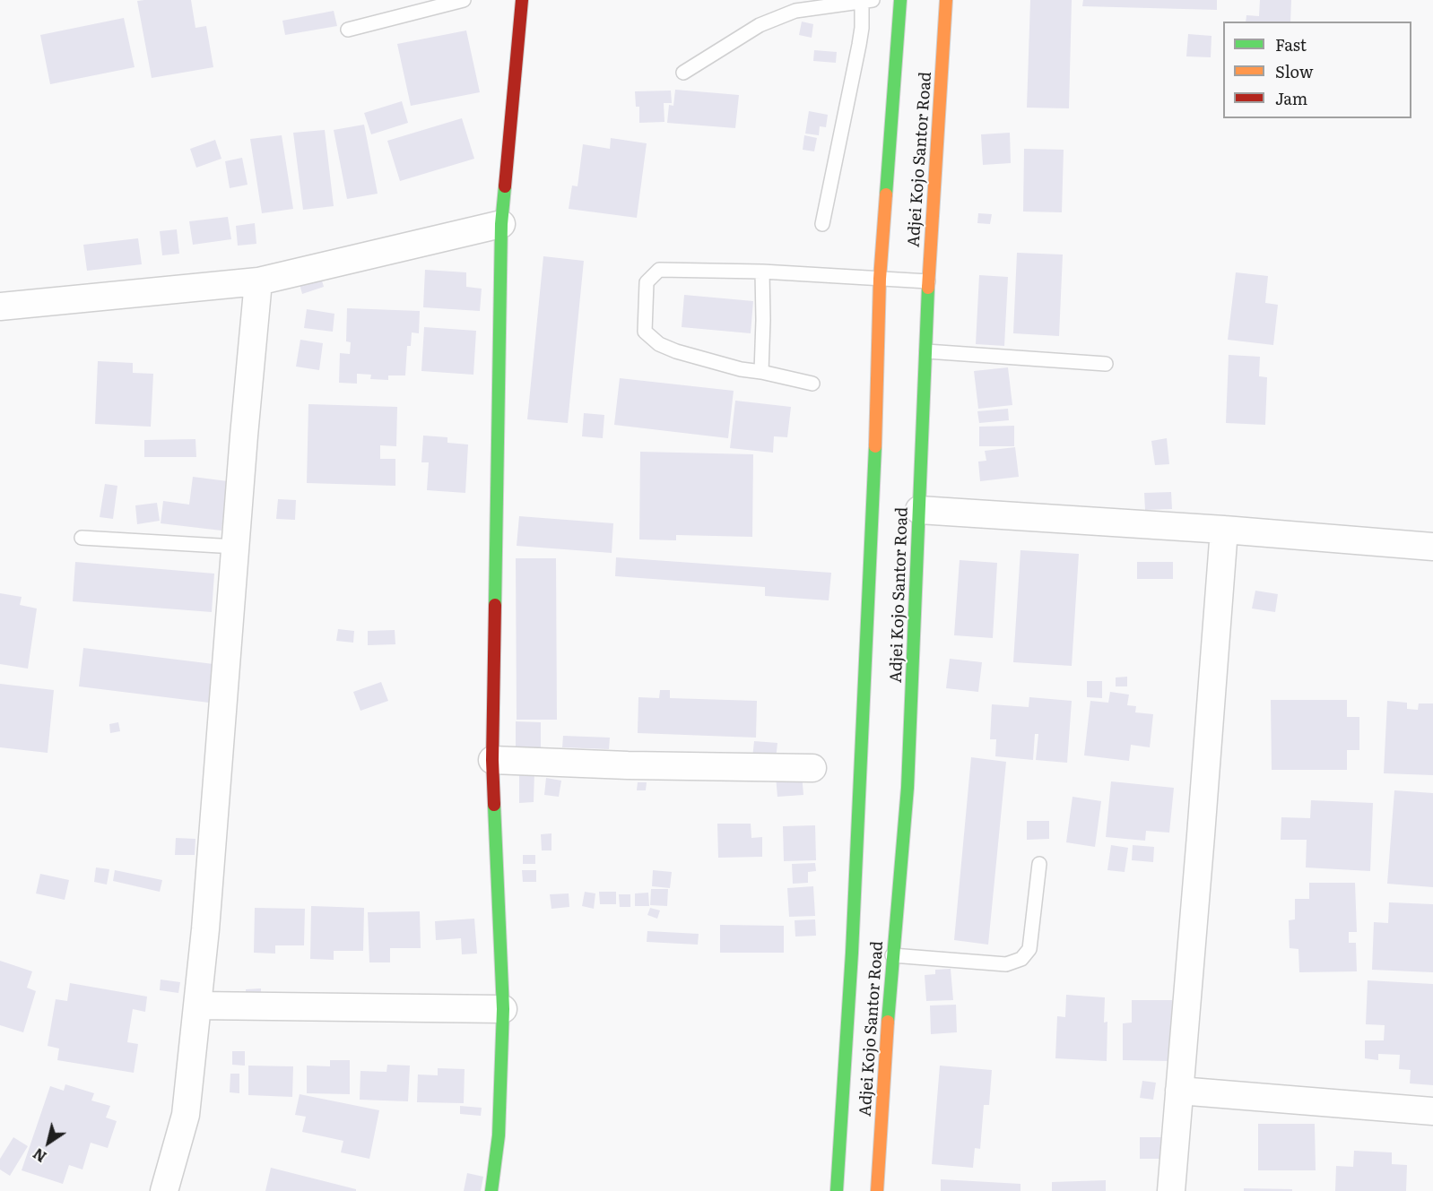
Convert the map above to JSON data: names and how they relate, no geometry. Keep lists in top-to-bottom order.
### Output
{
  "streets": {
    "street": ["Adjei Kojo Santor Road"]
  },
  "legend": ["Fast", "Slow", "Jam"],
  "north": "bottom left"
}
